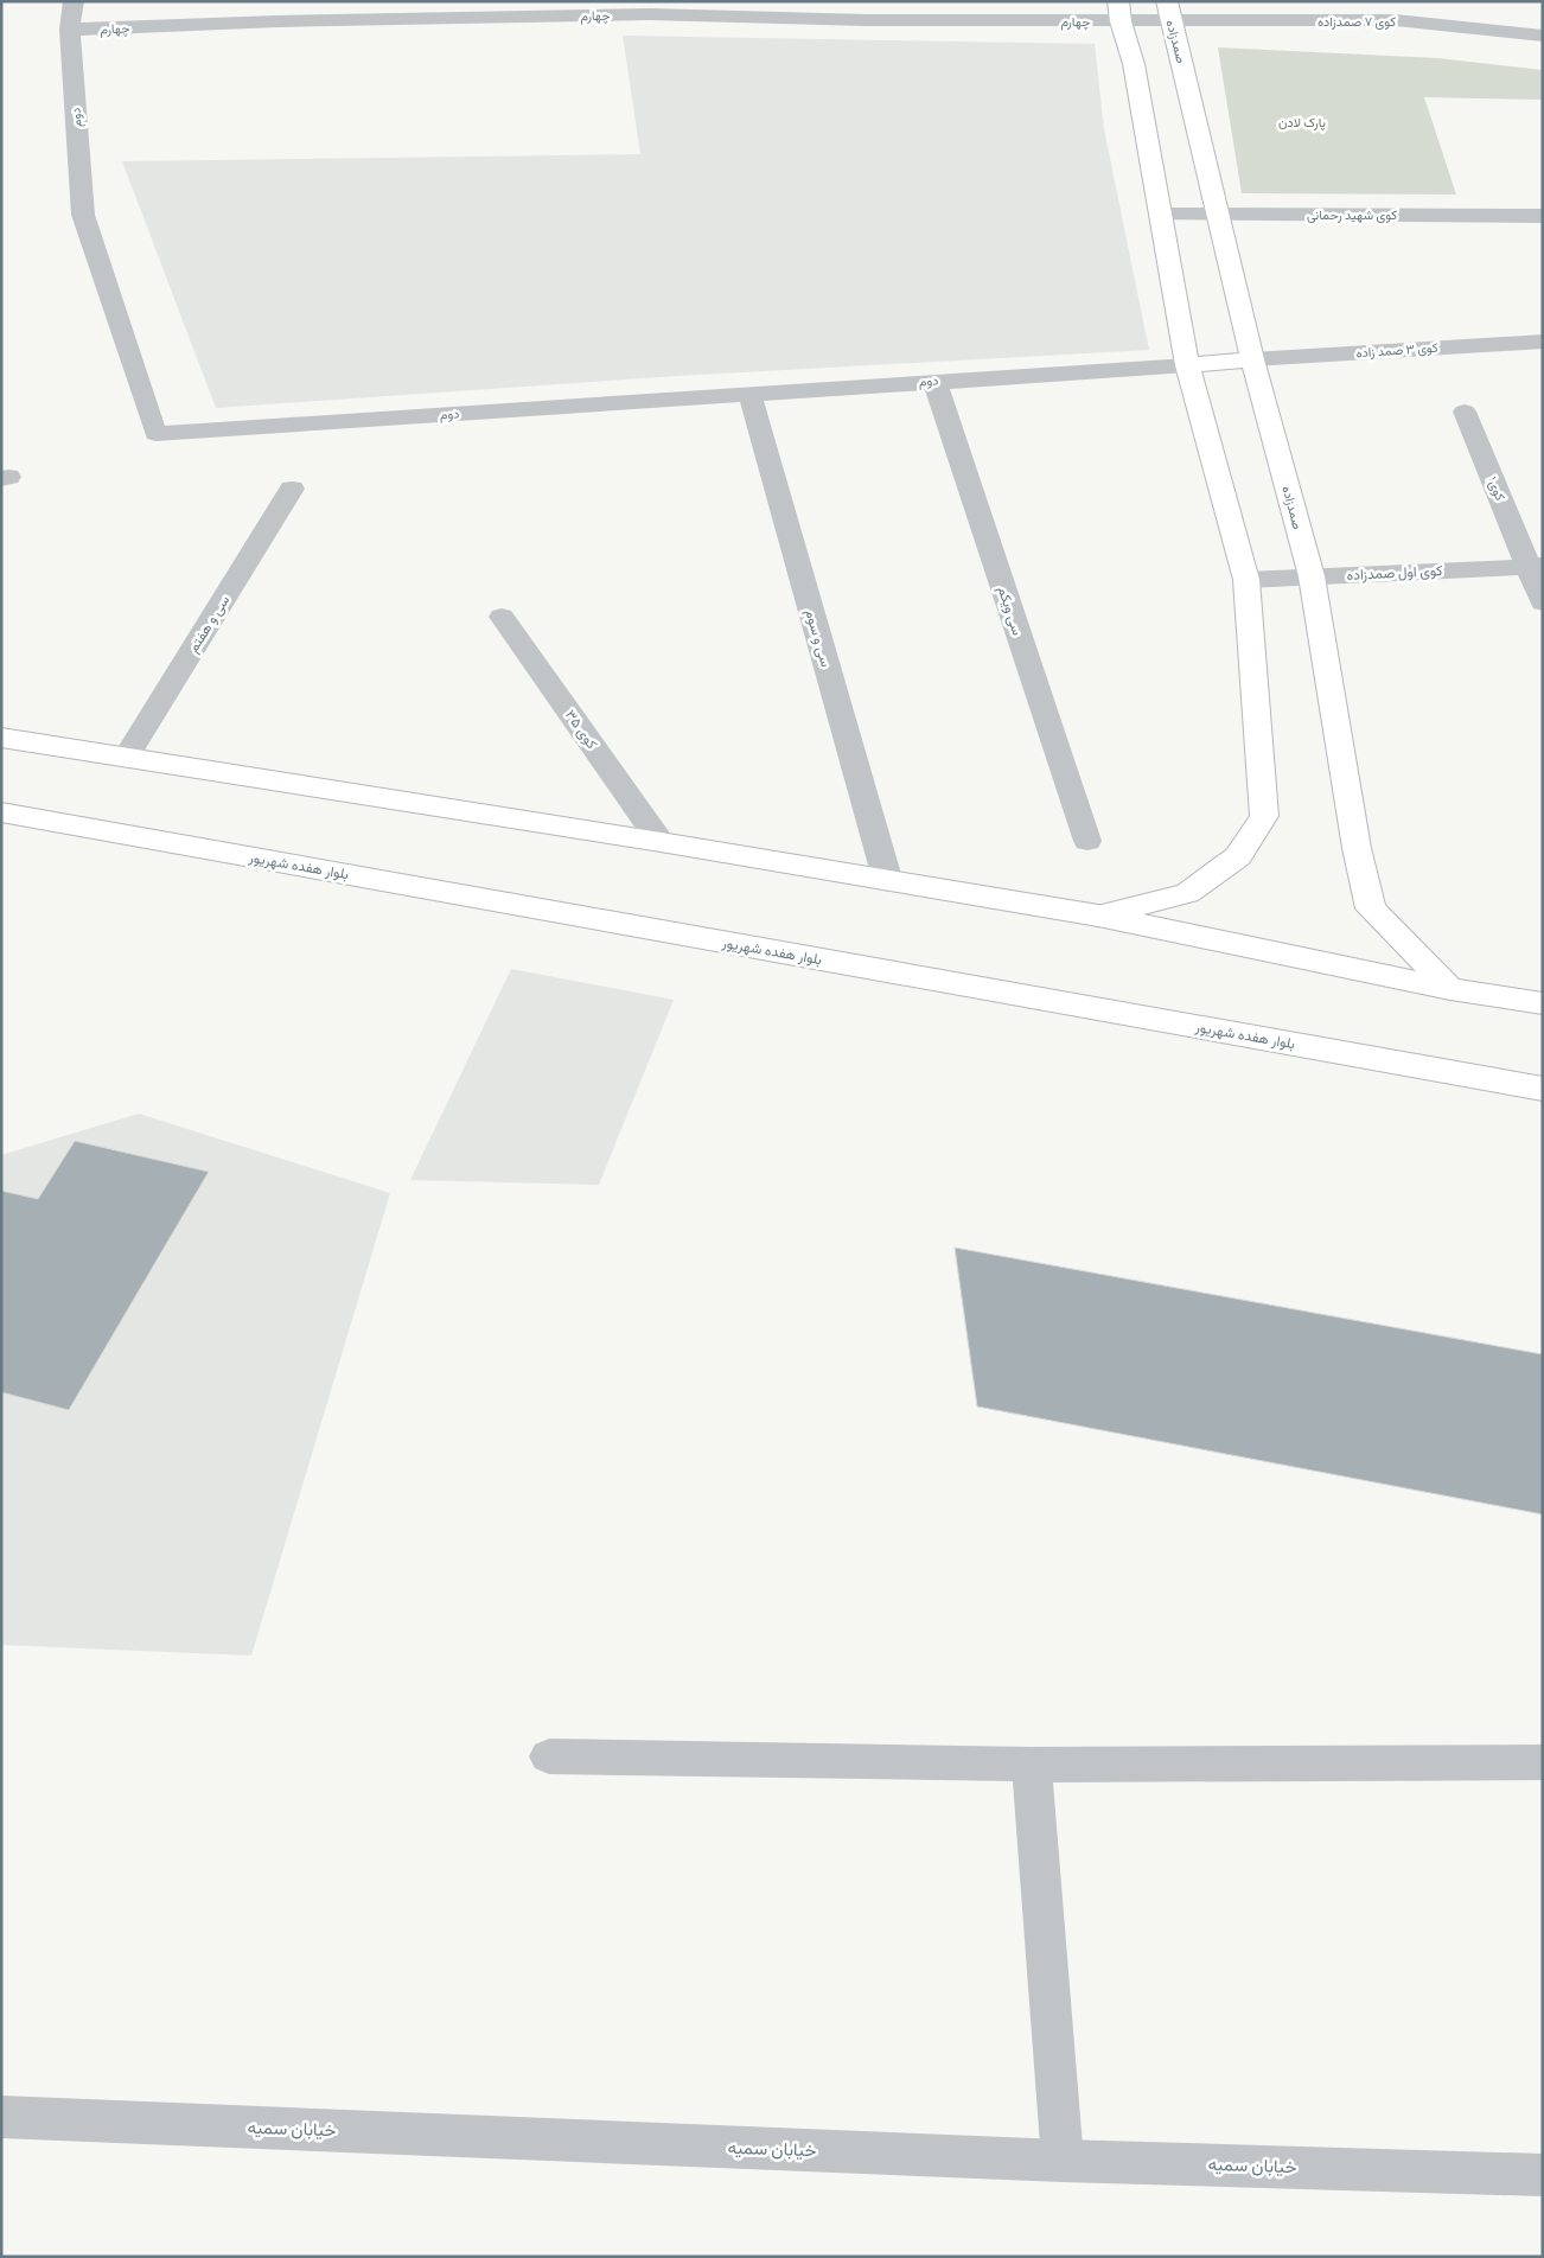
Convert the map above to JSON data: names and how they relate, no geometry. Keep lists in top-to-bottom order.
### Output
{
  "streets": {
    "main road": ["صمدزاده", "بلوار هفده شهریور"],
    "street": [
      "چهارم",
      "کوی ۷ صمدزاده",
      "دوم",
      "کوی شهید رحمانی",
      "کوی ۳ صمد زاده",
      "کوی۱",
      "کوی اول صمدزاده",
      "سی ویکم",
      "سی و هفتم",
      "سی و سوم",
      "کوی ۳۵",
      "خیابان سمیه"
    ]
  },
  "crossings": [
    ["چهارم", "کوی ۷ صمدزاده"],
    ["چهارم", "صمدزاده"],
    ["چهارم", "دوم"],
    ["کوی ۷ صمدزاده", "صمدزاده"],
    ["صمدزاده", "کوی شهید رحمانی"],
    ["صمدزاده", "کوی ۳ صمد زاده"],
    ["صمدزاده", "کوی اول صمدزاده"],
    ["دوم", "سی ویکم"],
    ["دوم", "سی و سوم"],
    ["کوی۱", "کوی اول صمدزاده"]
  ],
  "parks": ["پارک لادن"]
}
